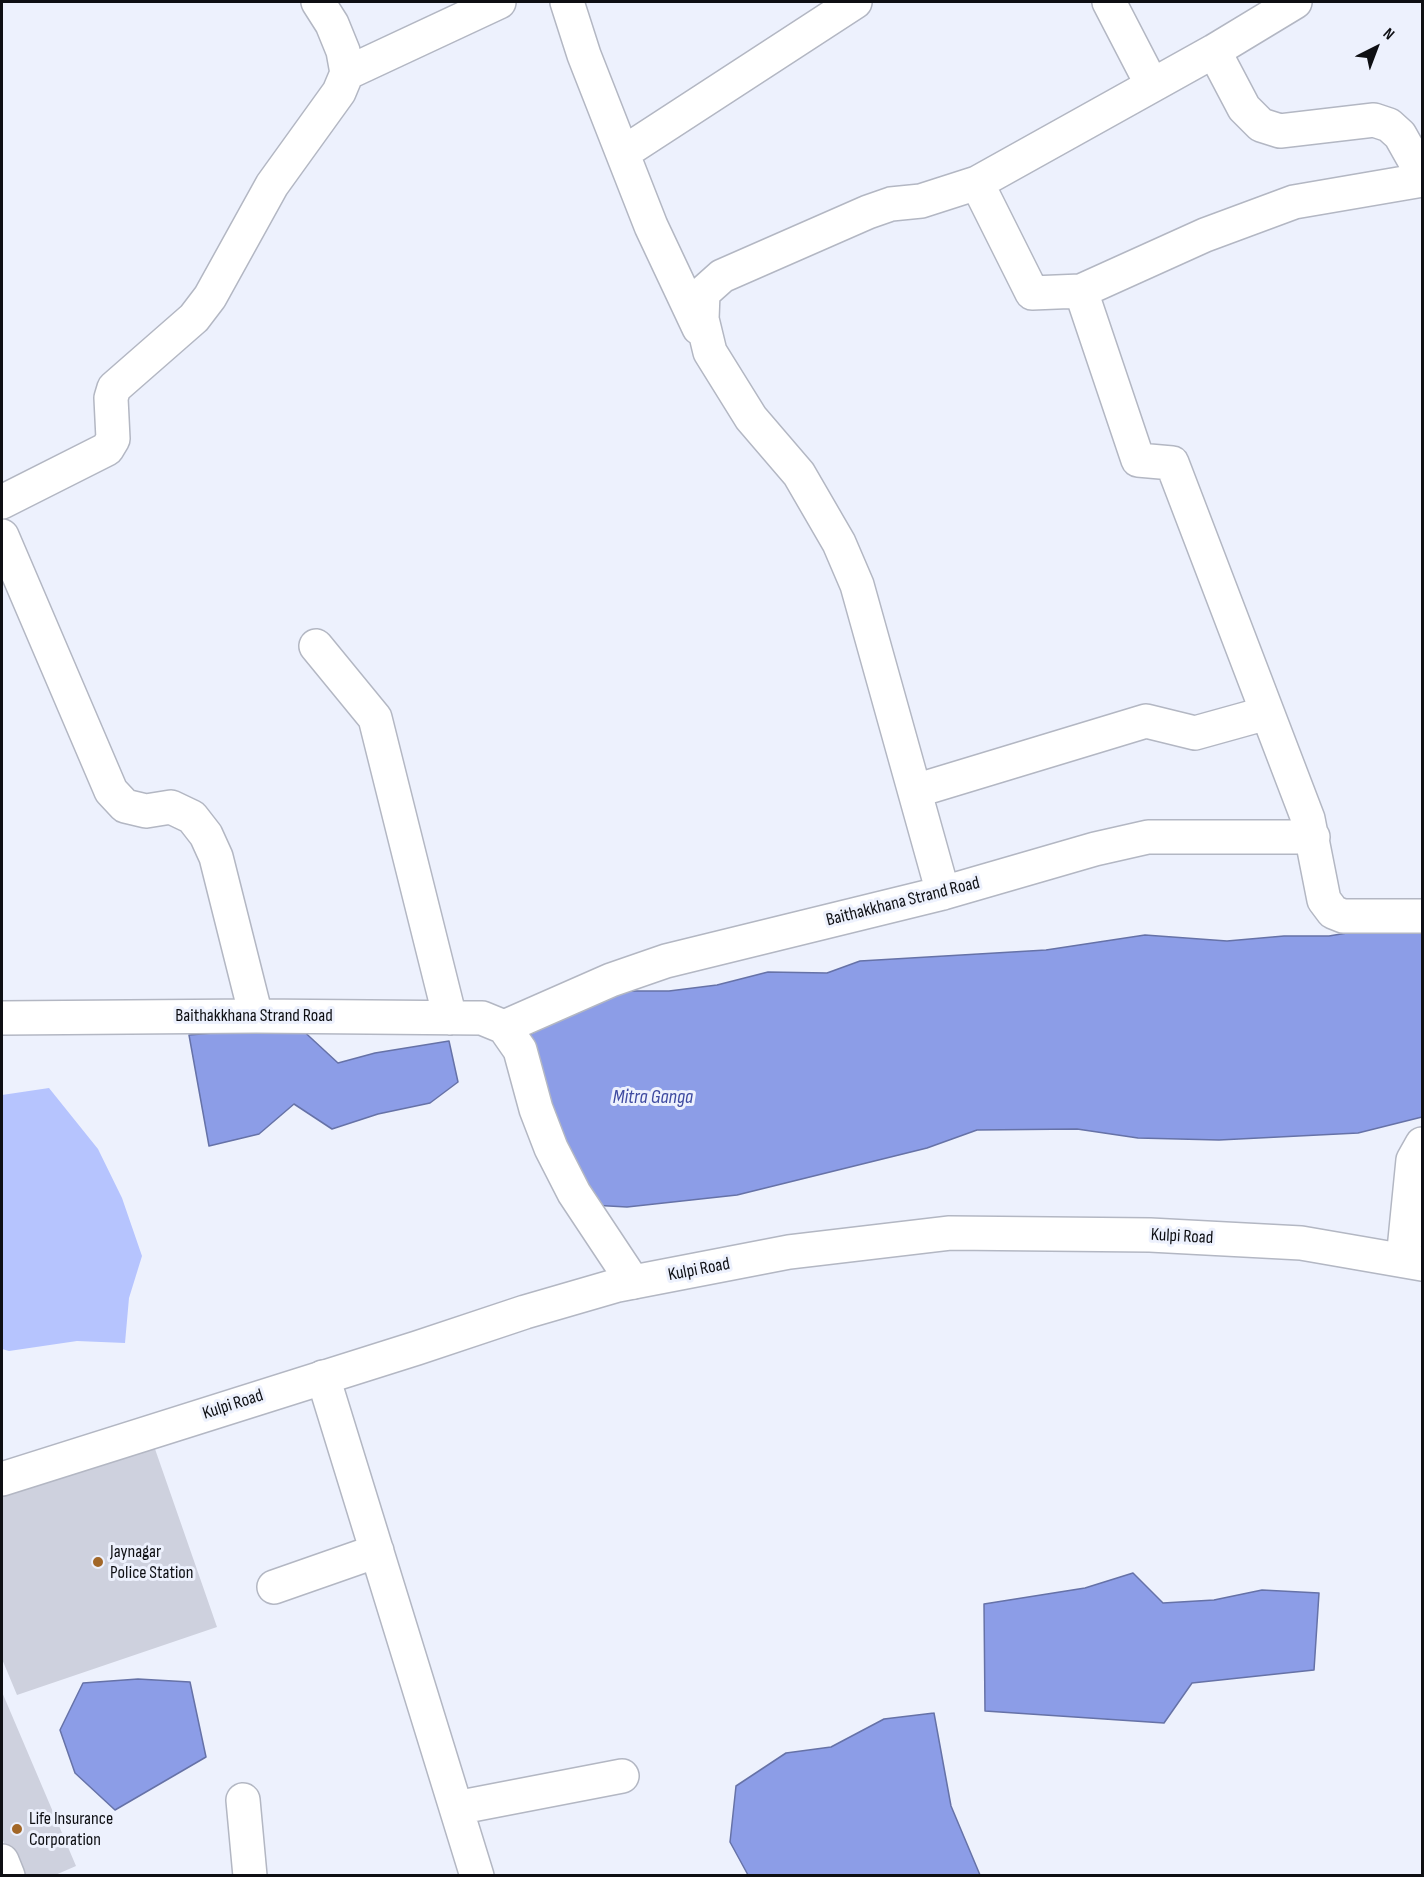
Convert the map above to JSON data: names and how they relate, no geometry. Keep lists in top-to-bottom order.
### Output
{
  "streets": {
    "street": ["Baithakkhana Strand Road", "Kulpi Road"]
  },
  "water": ["Mitra Ganga"],
  "places": ["Jaynagar Police Station", "Life Insurance Corporation"],
  "north": "top right"
}
